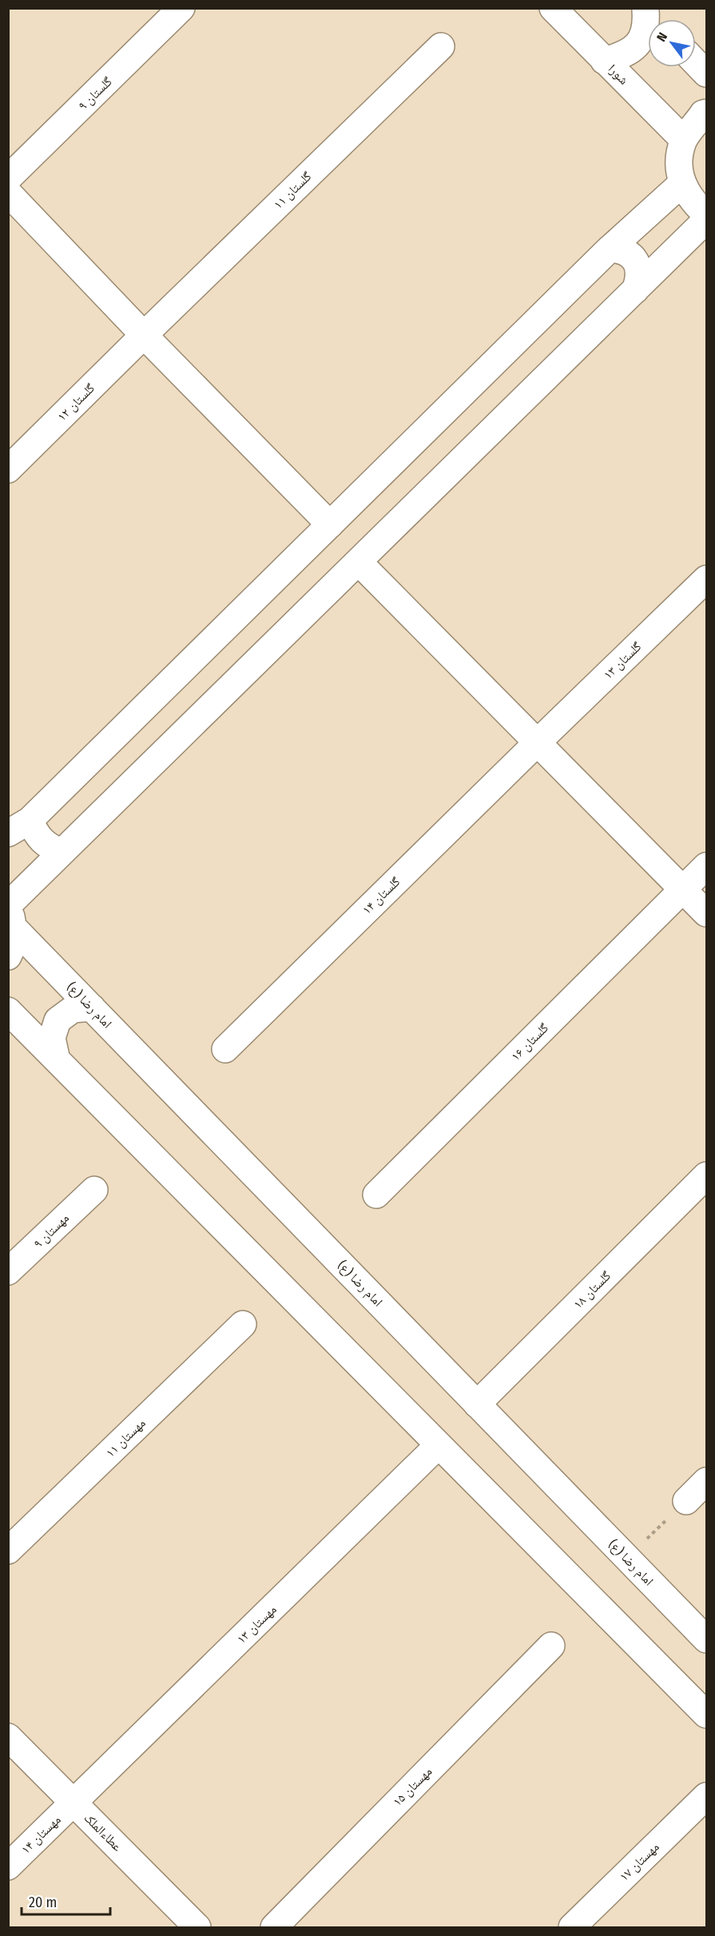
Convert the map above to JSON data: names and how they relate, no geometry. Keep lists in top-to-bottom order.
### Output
{
  "streets": {
    "street": [
      "شورا",
      "گلستان ۹",
      "گلستان ۱۱",
      "گلستان ۱۲",
      "گلستان ۱۳",
      "گلستان ۱۴",
      "امام رضا (ع)",
      "گلستان ۱۶",
      "مهستان ۹",
      "گلستان ۱۸",
      "مهستان ۱۱",
      "مهستان ۱۳",
      "مهستان ۱۵",
      "عطاءالملک",
      "مهستان ۱۴",
      "مهستان ۱۷"
    ]
  },
  "crossings": [
    ["گلستان ۱۱", "گلستان ۱۲"],
    ["گلستان ۱۳", "گلستان ۱۴"],
    ["امام رضا (ع)", "گلستان ۱۸"],
    ["مهستان ۱۳", "عطاءالملک"],
    ["مهستان ۱۳", "مهستان ۱۴"],
    ["عطاءالملک", "مهستان ۱۴"]
  ],
  "scale_bar": "20 m",
  "north": "top left"
}
